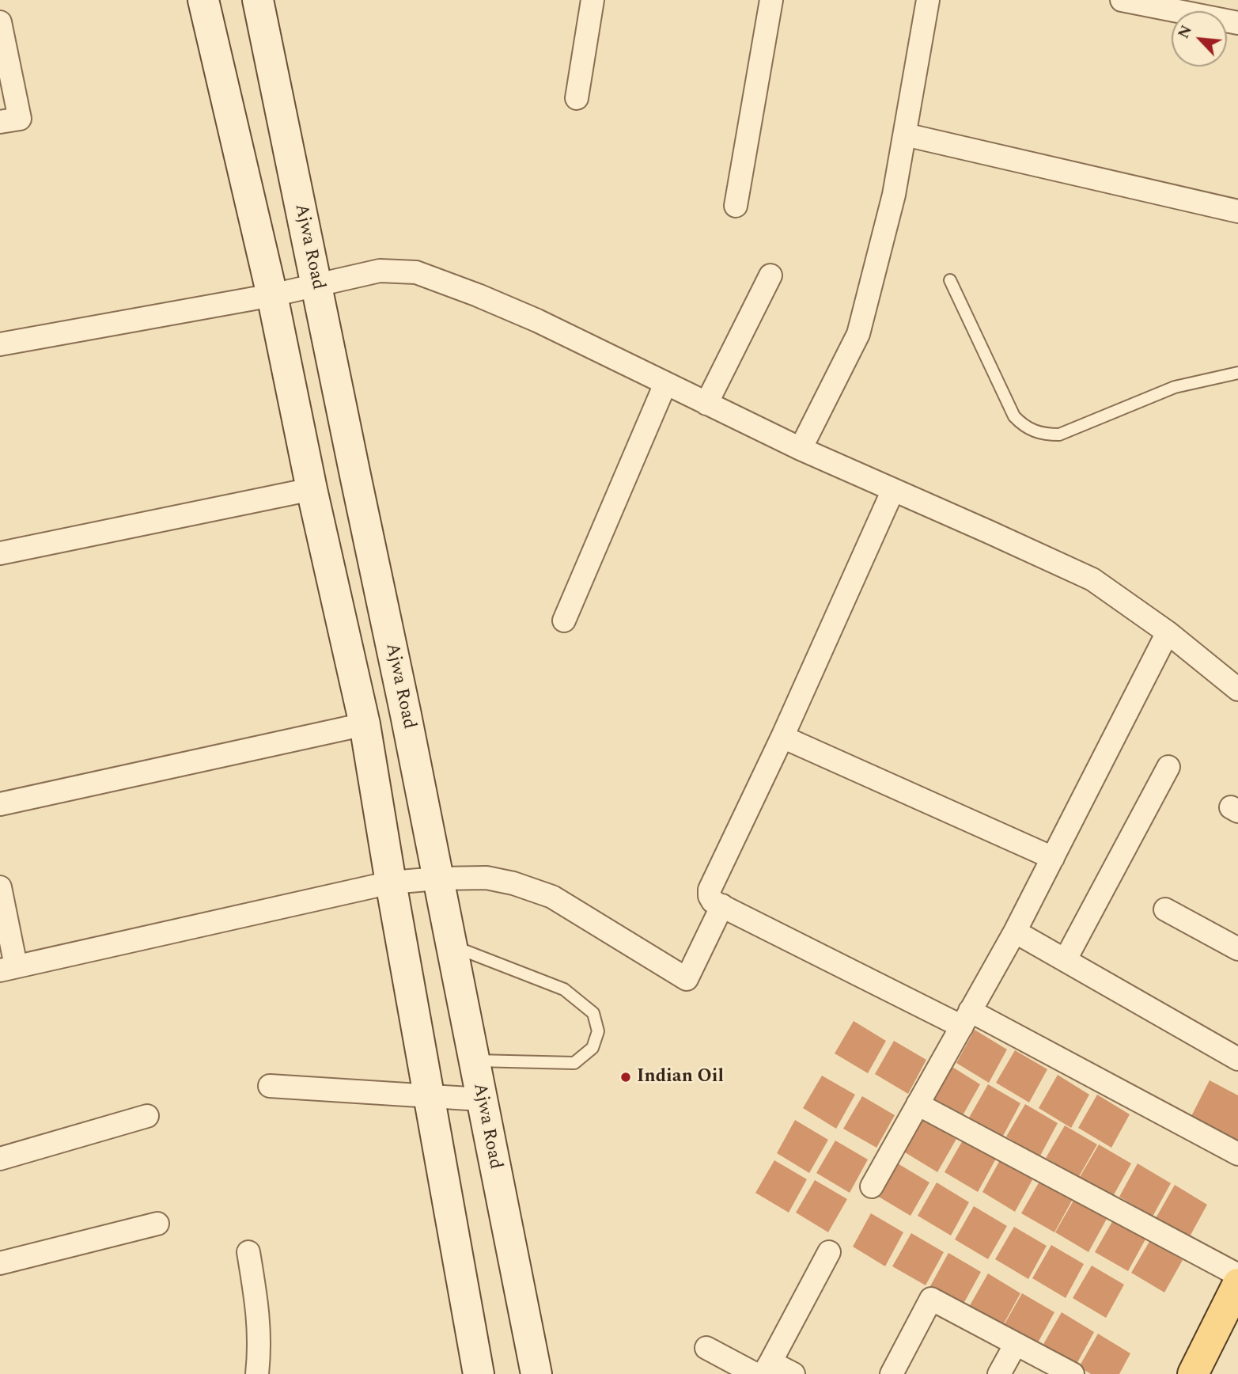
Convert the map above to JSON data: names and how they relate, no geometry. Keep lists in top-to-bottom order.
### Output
{
  "streets": {
    "main road": ["Ajwa Road"]
  },
  "places": ["Indian Oil"],
  "north": "top left"
}
